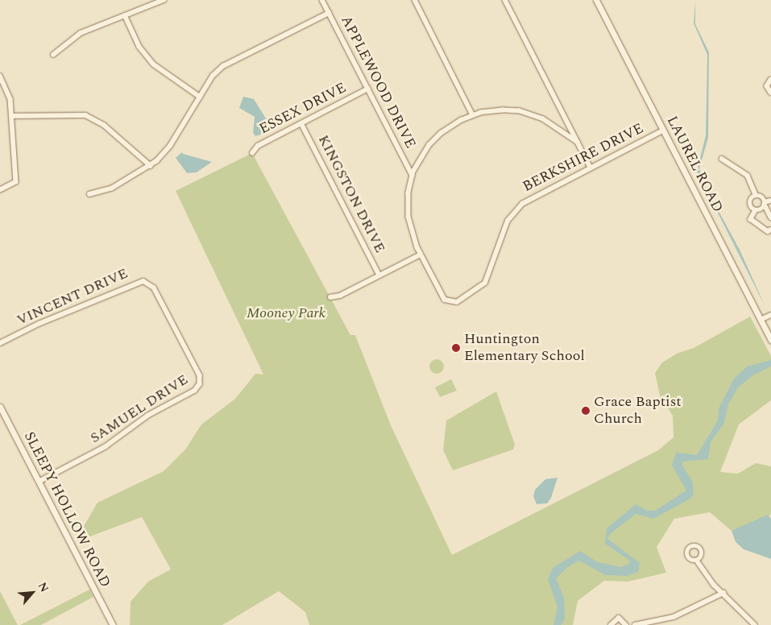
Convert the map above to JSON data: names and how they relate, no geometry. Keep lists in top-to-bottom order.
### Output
{
  "streets": {
    "street": [
      "APPLEWOOD DRIVE",
      "ESSEX DRIVE",
      "BERKSHIRE DRIVE",
      "LAUREL ROAD",
      "KINGSTON DRIVE",
      "VINCENT DRIVE",
      "SAMUEL DRIVE",
      "SLEEPY HOLLOW ROAD"
    ]
  },
  "crossings": [
    ["APPLEWOOD DRIVE", "ESSEX DRIVE"],
    ["ESSEX DRIVE", "KINGSTON DRIVE"],
    ["BERKSHIRE DRIVE", "LAUREL ROAD"],
    ["VINCENT DRIVE", "SAMUEL DRIVE"],
    ["SAMUEL DRIVE", "SLEEPY HOLLOW ROAD"]
  ],
  "parks": ["Mooney Park"],
  "places": ["Huntington Elementary School", "Grace Baptist Church"],
  "north": "top right"
}
